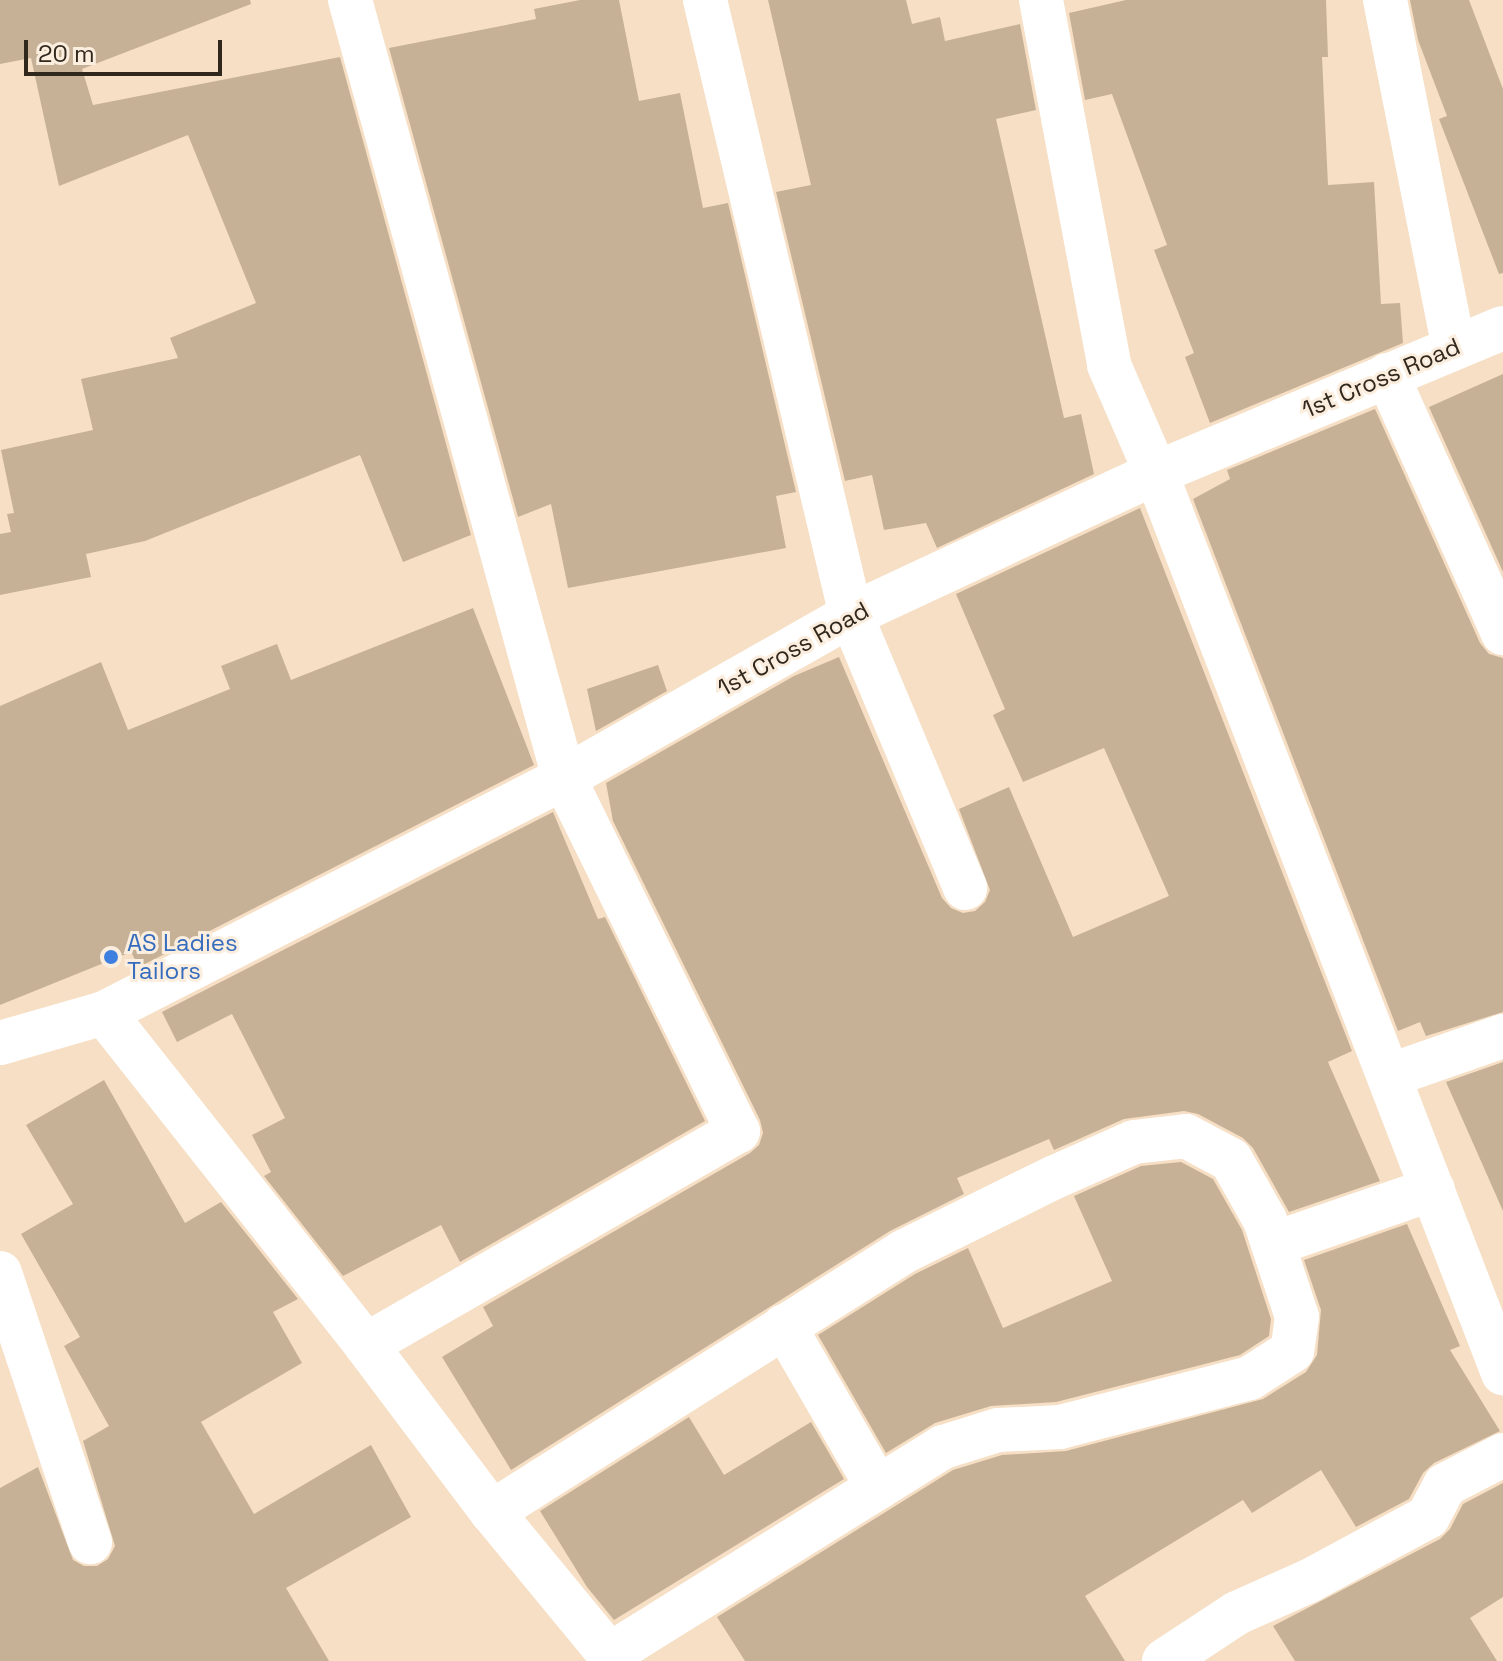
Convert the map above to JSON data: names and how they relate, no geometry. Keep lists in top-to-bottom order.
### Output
{
  "streets": {
    "street": ["1st Cross Road"]
  },
  "places": ["AS Ladies Tailors"],
  "scale_bar": "20 m"
}
